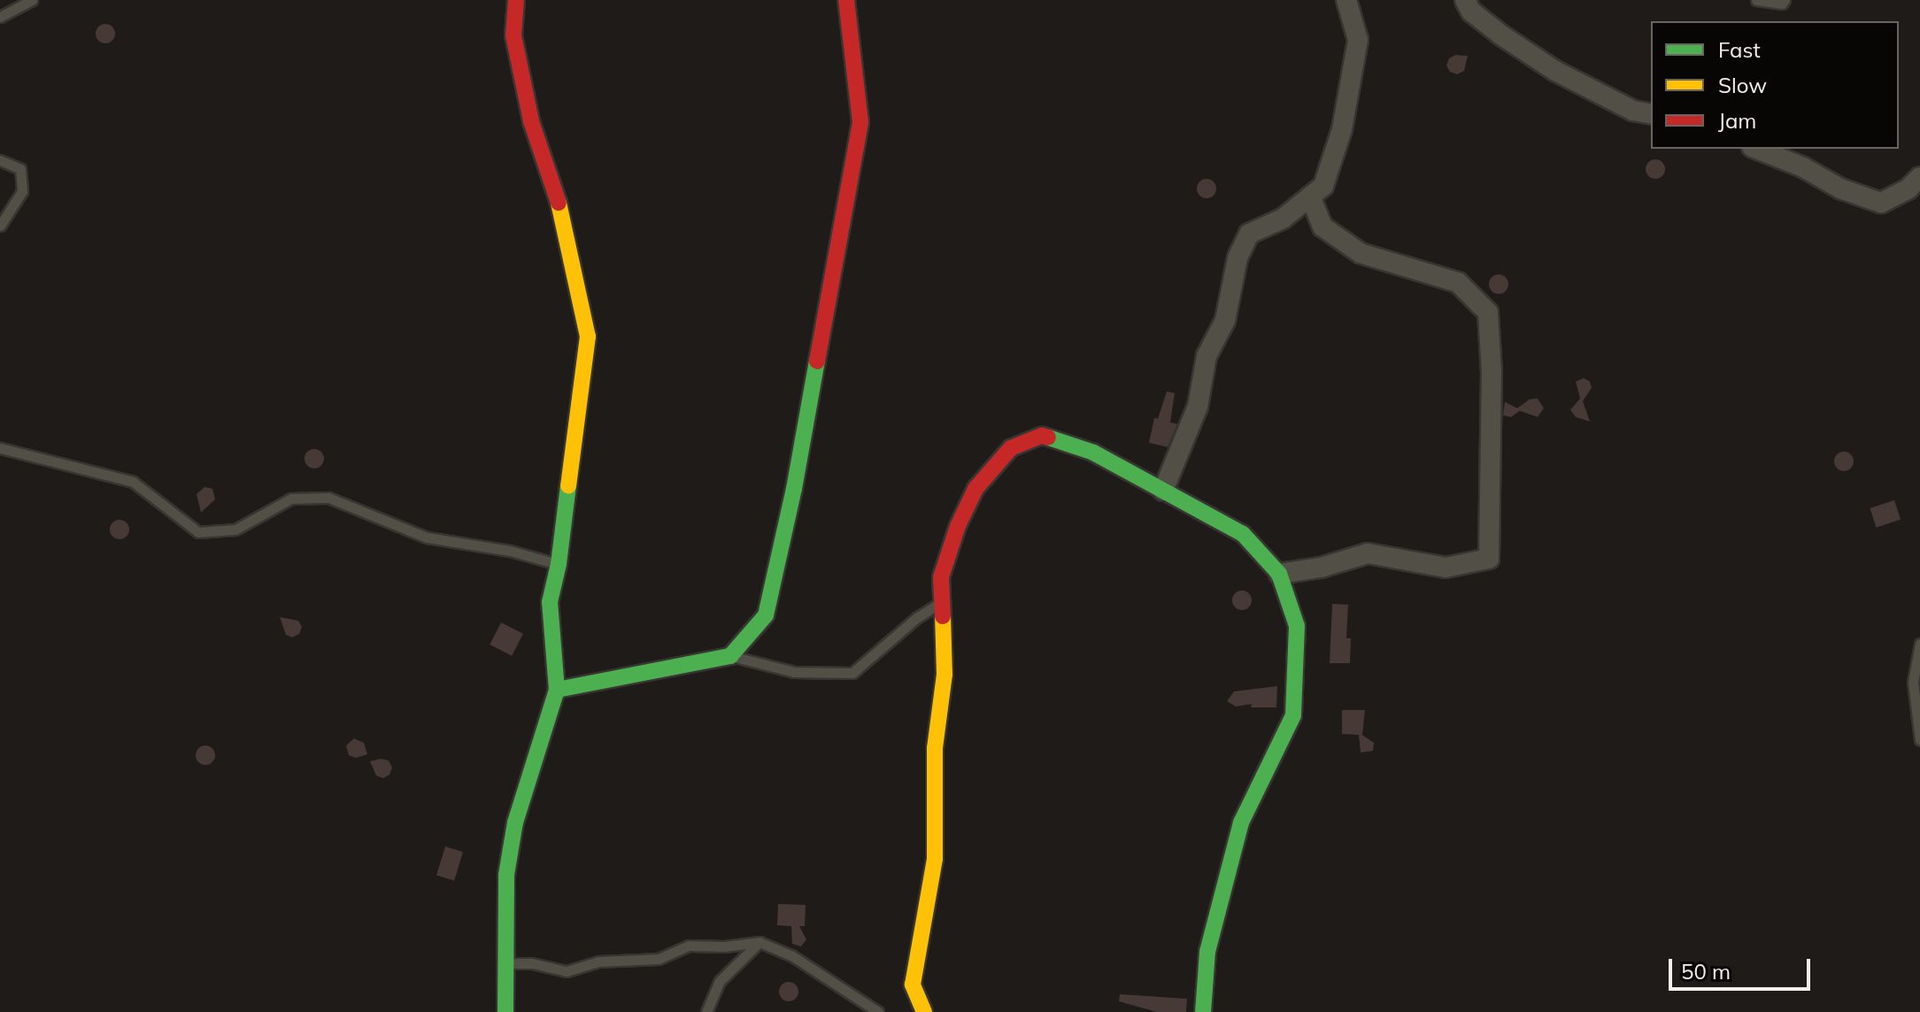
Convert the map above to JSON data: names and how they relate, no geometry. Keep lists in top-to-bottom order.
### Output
{
  "legend": ["Fast", "Slow", "Jam"],
  "scale_bar": "50 m"
}
